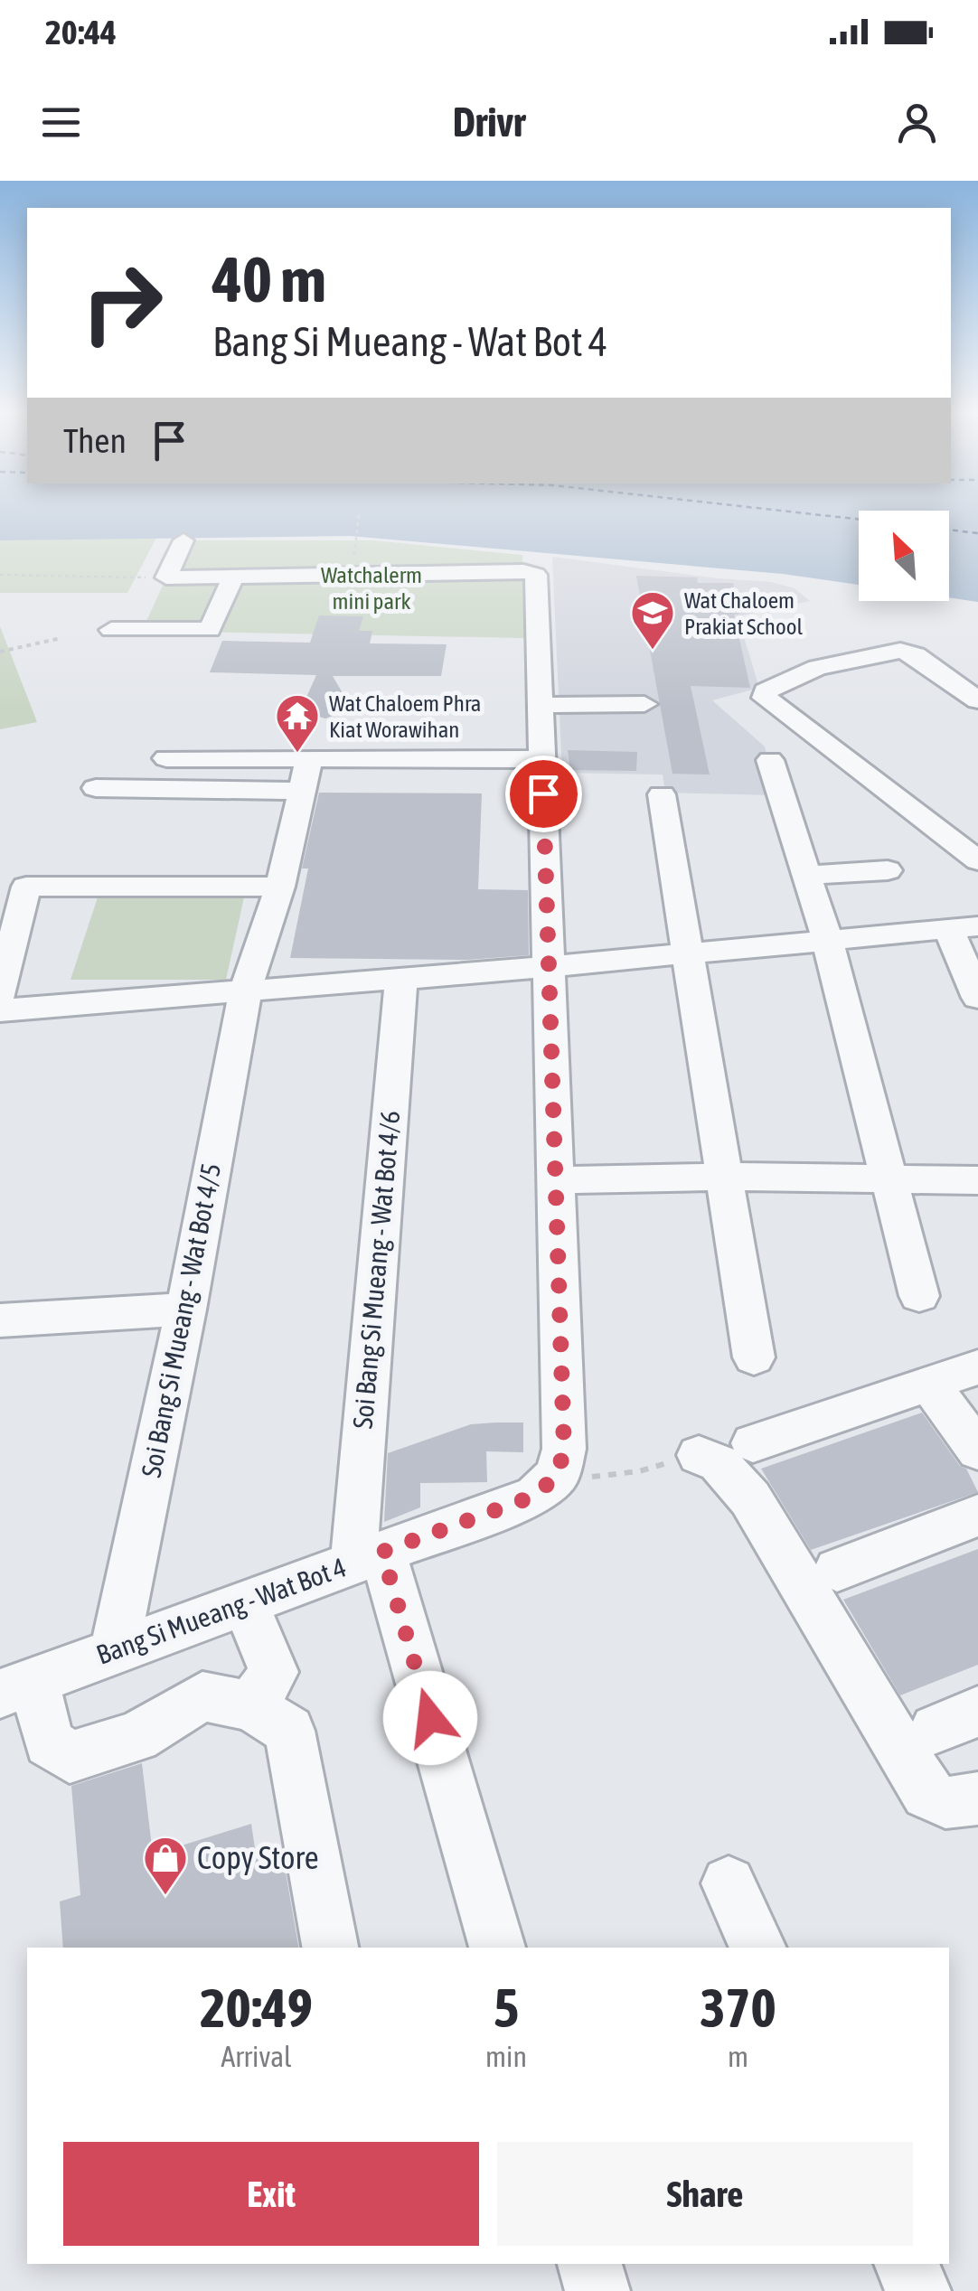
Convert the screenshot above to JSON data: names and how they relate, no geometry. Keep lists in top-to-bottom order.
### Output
{
  "streets": {
    "street": ["Soi Bang Si Mueang - Wat Bot 4/6", "Soi Bang Si Mueang - Wat Bot 4/5", "Bang Si Mueang - Wat Bot 4"]
  },
  "crossings": [
    ["Soi Bang Si Mueang - Wat Bot 4/6", "Bang Si Mueang - Wat Bot 4"],
    ["Soi Bang Si Mueang - Wat Bot 4/5", "Bang Si Mueang - Wat Bot 4"]
  ],
  "parks": ["Watchalerm mini park"],
  "places": {
    "school or university": ["Wat Chaloem Prakiat School"],
    "temple": ["Wat Chaloem Phra Kiat Worawihan"],
    "shop": ["Copy Store"]
  },
  "north": "top left",
  "page": {
    "status": "20:44",
    "header": "Drivr",
    "turn": ["40 m", "Bang Si Mueang - Wat Bot 4"],
    "then": "Then",
    "eta": [
      "20:49",
      "Arrival",
      "5",
      "min",
      "370",
      "m"
    ],
    "buttons": ["Exit", "Share"]
  }
}
